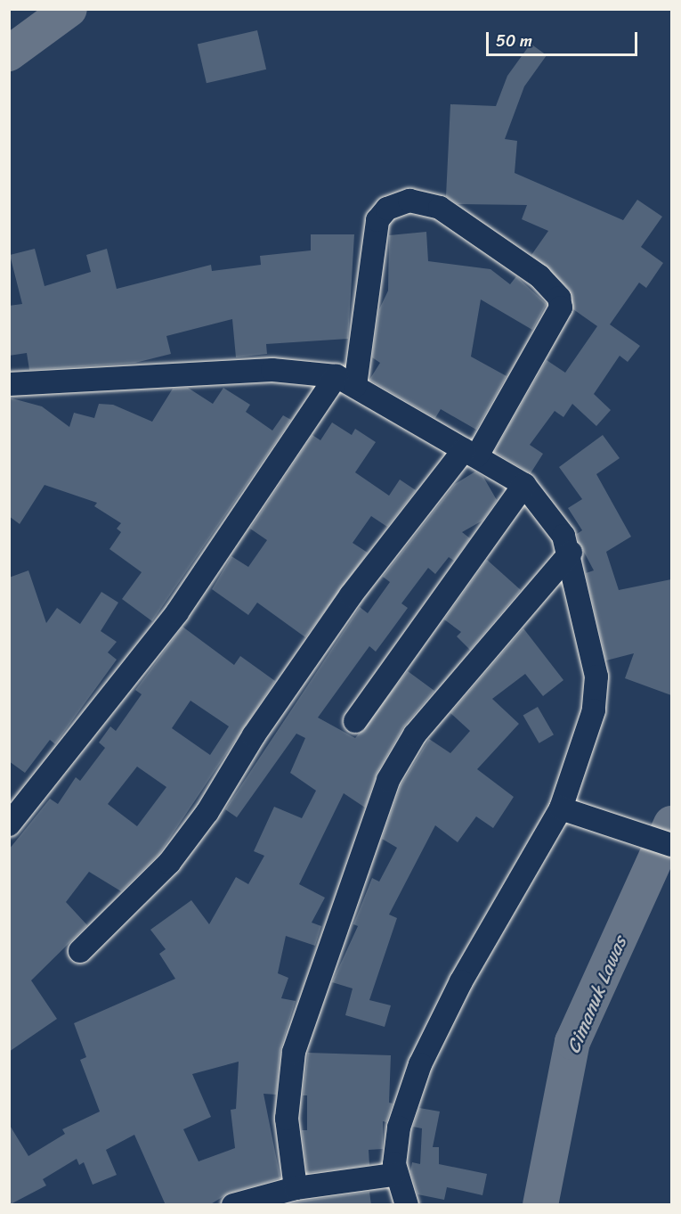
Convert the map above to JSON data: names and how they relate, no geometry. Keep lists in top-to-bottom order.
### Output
{
  "water": ["Cimanuk Lawas"],
  "scale_bar": "50 m"
}
